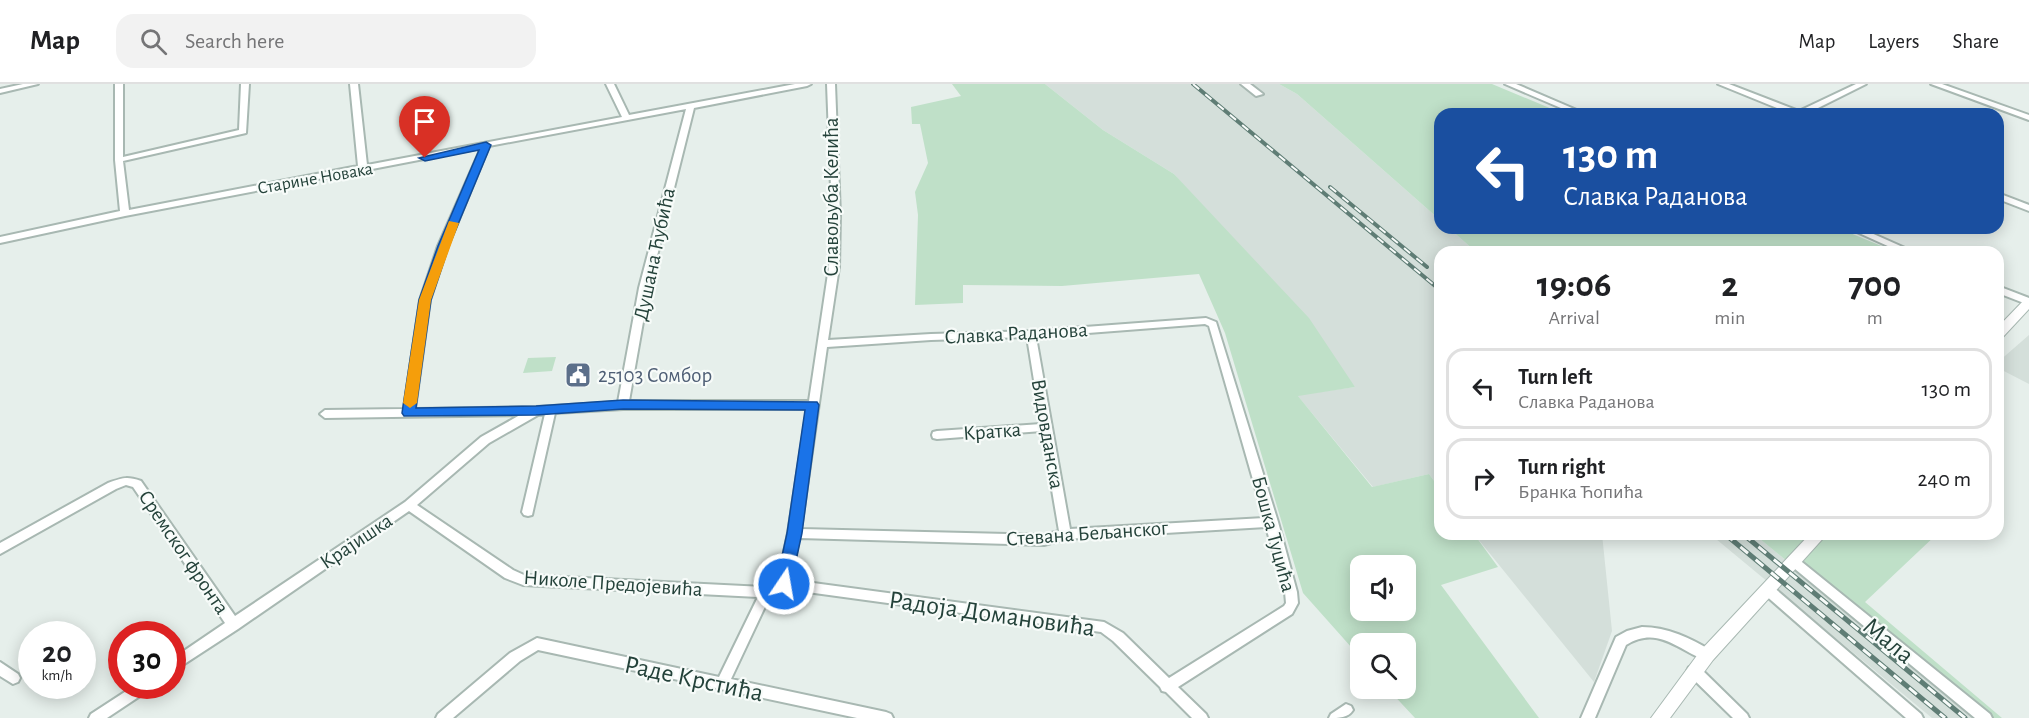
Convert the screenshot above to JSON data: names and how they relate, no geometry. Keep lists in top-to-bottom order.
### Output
{
  "streets": {
    "street": [
      "Старине Новака",
      "Славољуба Келића",
      "Душана Ћубића",
      "Славка Раданова",
      "Кратка",
      "Видовданска",
      "Стевана Бељанског",
      "Бошка Туцића",
      "Крајишка",
      "Сремског фронта",
      "Николе Предојевића",
      "Радоја Домановића",
      "Мала",
      "Раде Крстића"
    ]
  },
  "crossings": [
    ["Старине Новака", "Душана Ћубића"],
    ["Славољуба Келића", "Славка Раданова"],
    ["Славка Раданова", "Видовданска"],
    ["Славка Раданова", "Бошка Туцића"],
    ["Кратка", "Видовданска"],
    ["Видовданска", "Стевана Бељанског"],
    ["Стевана Бељанског", "Бошка Туцића"],
    ["Бошка Туцића", "Радоја Домановића"],
    ["Крајишка", "Сремског фронта"],
    ["Крајишка", "Николе Предојевића"]
  ],
  "places": {
    "public building": ["25103 Сомбор"]
  },
  "page": {
    "header": "Map",
    "search": "Search here",
    "nav": ["Map", "Layers", "Share"],
    "turn": ["130 m", "Славка Раданова"],
    "eta": [
      "19:06",
      "Arrival",
      "2",
      "min",
      "700",
      "m"
    ],
    "list": [
      {
        "name": "Turn left",
        "note": "Славка Раданова",
        "value": "130 m"
      },
      {
        "name": "Turn right",
        "note": "Бранка Ћопића",
        "value": "240 m"
      }
    ],
    "speed": "20 km/h",
    "limit": "30"
  }
}
